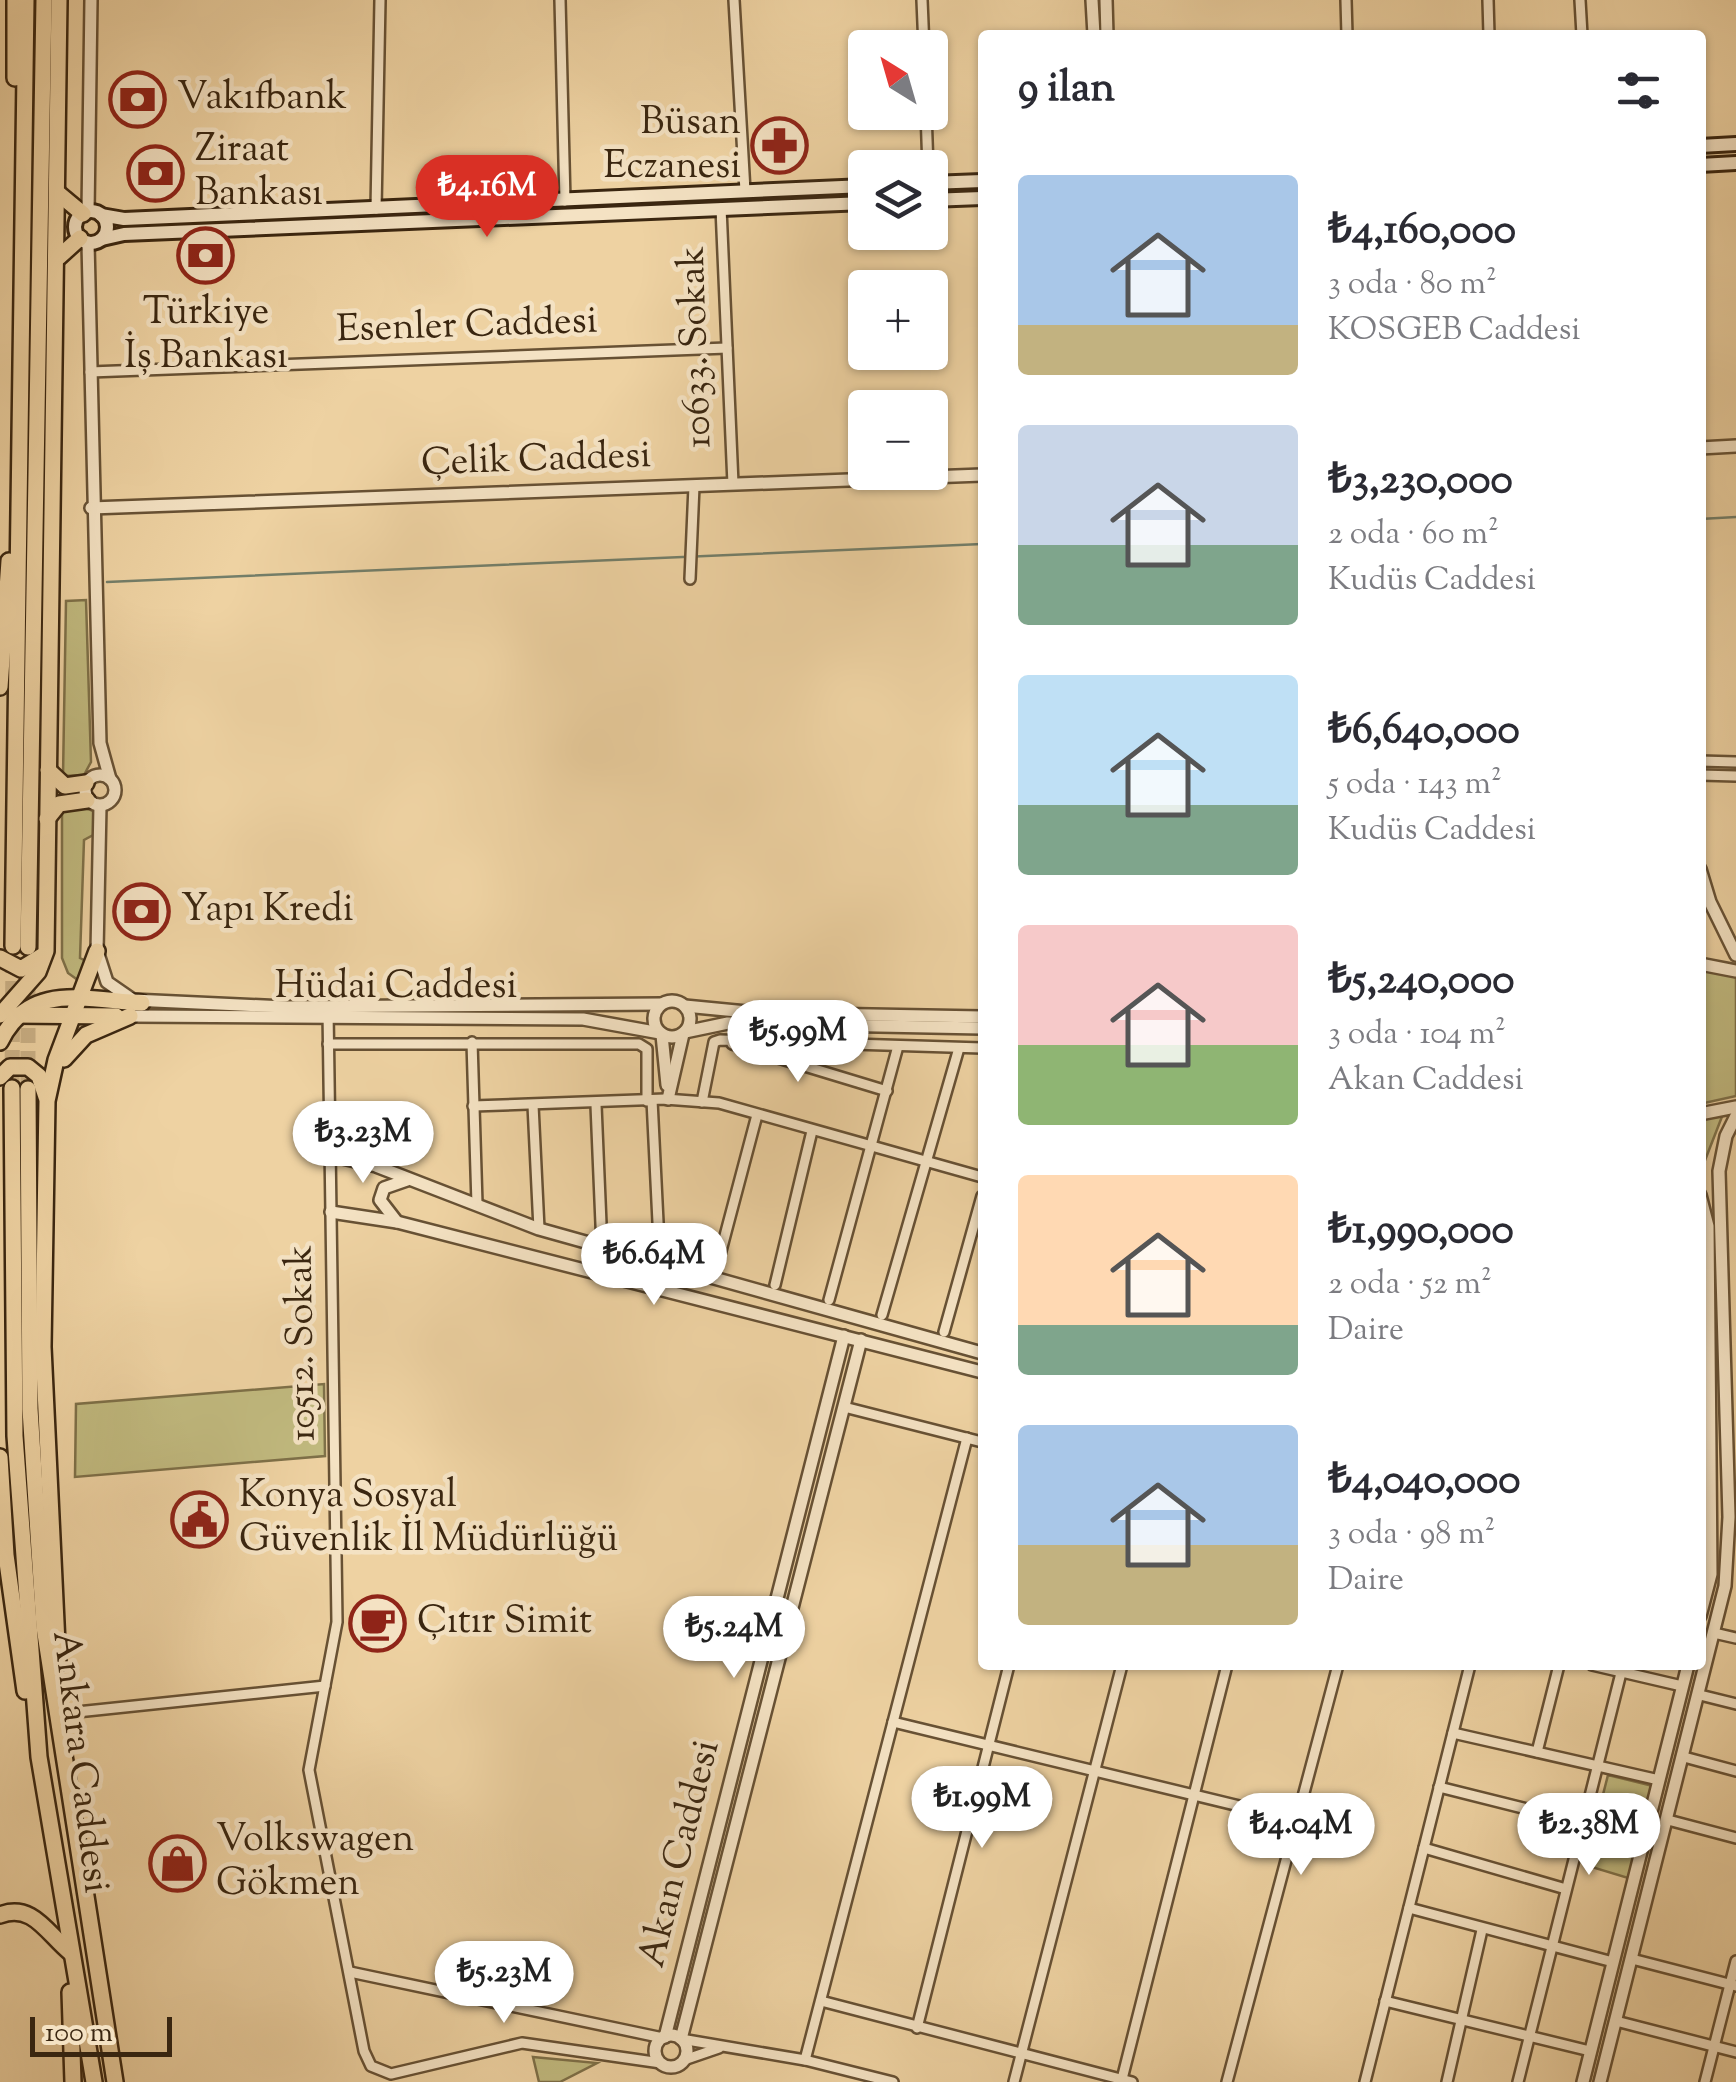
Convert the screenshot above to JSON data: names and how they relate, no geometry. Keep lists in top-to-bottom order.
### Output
{
  "streets": {
    "highway": ["Ankara Caddesi"],
    "street": [
      "Esenler Caddesi",
      "10633. Sokak",
      "Çelik Caddesi",
      "Hüdai Caddesi",
      "10512. Sokak",
      "Akan Caddesi"
    ]
  },
  "crossings": [
    ["Esenler Caddesi", "10633. Sokak"],
    ["10633. Sokak", "Çelik Caddesi"],
    ["Hüdai Caddesi", "10512. Sokak"],
    ["10512. Sokak", "Akan Caddesi"]
  ],
  "places": {
    "bank": [
      "Vakıfbank",
      "Ziraat Bankası",
      "Türkiye İş Bankası",
      "Yapı Kredi"
    ],
    "pharmacy": ["Büsan Eczanesi"],
    "public building": ["Konya Sosyal Güvenlik İl Müdürlüğü"],
    "cafe": ["Çıtır Simit"],
    "shop": ["Volkswagen Gökmen"]
  },
  "scale_bar": "100 m",
  "north": "top left",
  "page": {
    "map_buttons": ["+", "−"],
    "heading": "9 ilan",
    "list": [
      {
        "name": "₺4,160,000",
        "note": "3 oda · 80 m² · KOSGEB Caddesi"
      },
      {
        "name": "₺3,230,000",
        "note": "2 oda · 60 m² · Kudüs Caddesi"
      },
      {
        "name": "₺6,640,000",
        "note": "5 oda · 143 m² · Kudüs Caddesi"
      },
      {
        "name": "₺5,240,000",
        "note": "3 oda · 104 m² · Akan Caddesi"
      },
      {
        "name": "₺1,990,000",
        "note": "2 oda · 52 m² · Daire"
      },
      {
        "name": "₺4,040,000",
        "note": "3 oda · 98 m² · Daire"
      }
    ],
    "price": [
      "₺4.16M",
      "₺5.99M",
      "₺3.23M",
      "₺6.64M",
      "₺5.24M",
      "₺1.99M",
      "₺4.04M",
      "₺2.38M",
      "₺5.23M"
    ],
    "scale": "100 m"
  }
}
